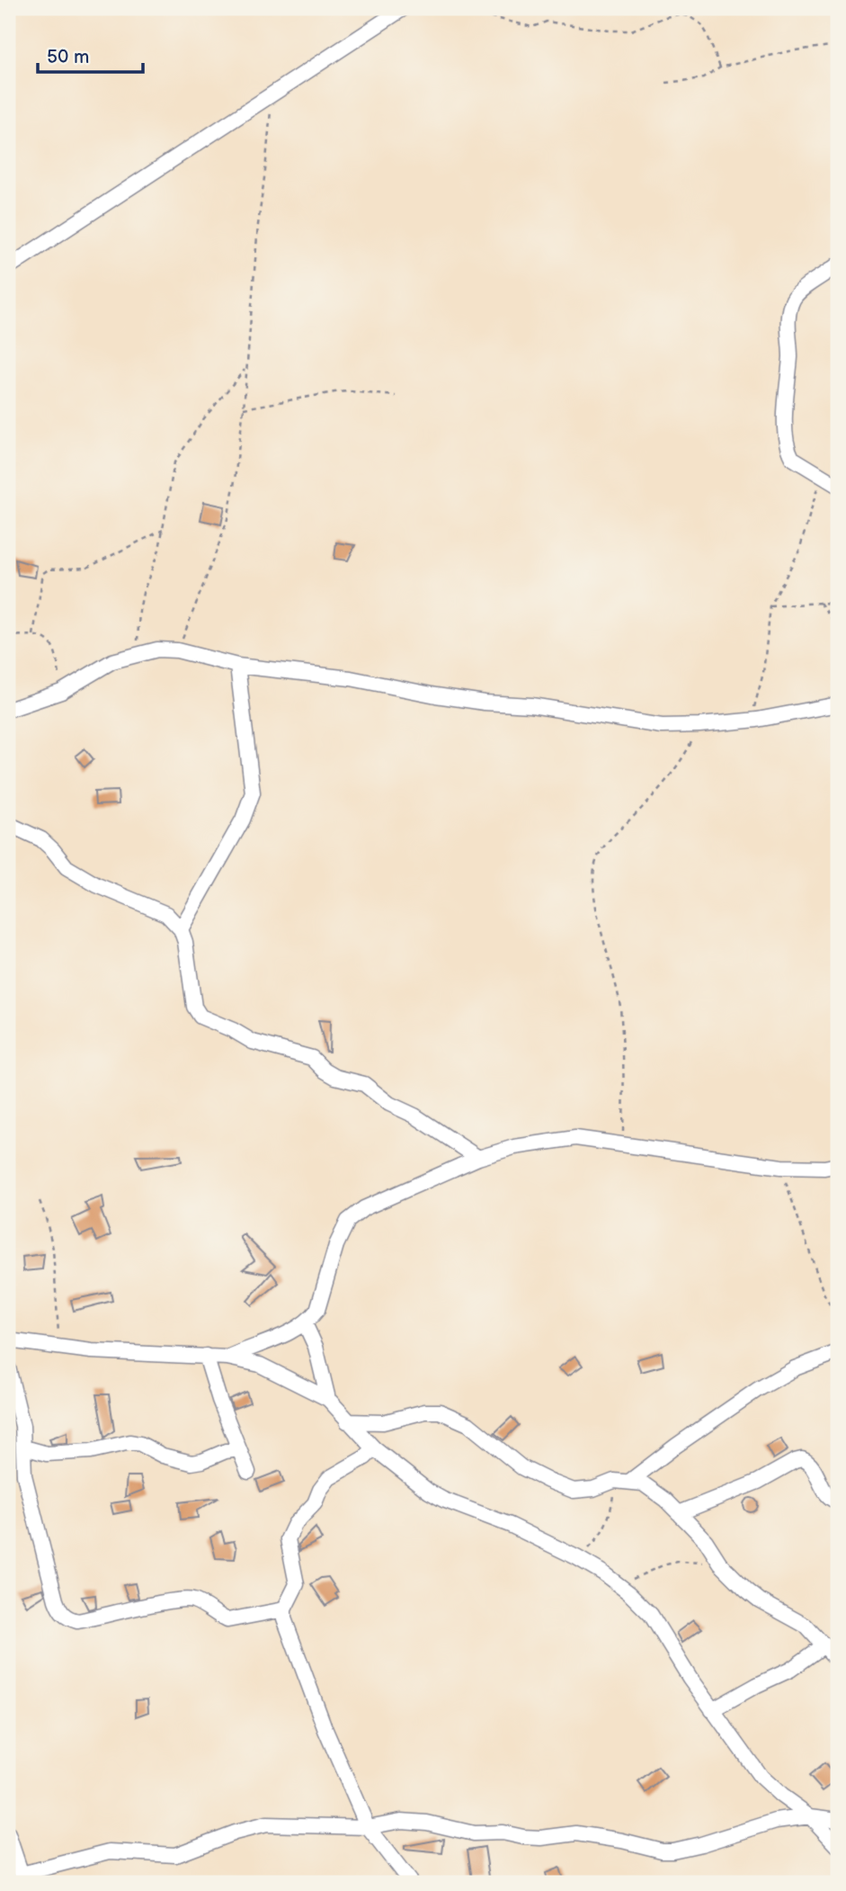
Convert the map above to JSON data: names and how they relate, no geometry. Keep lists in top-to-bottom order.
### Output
{
  "scale_bar": "50 m"
}
